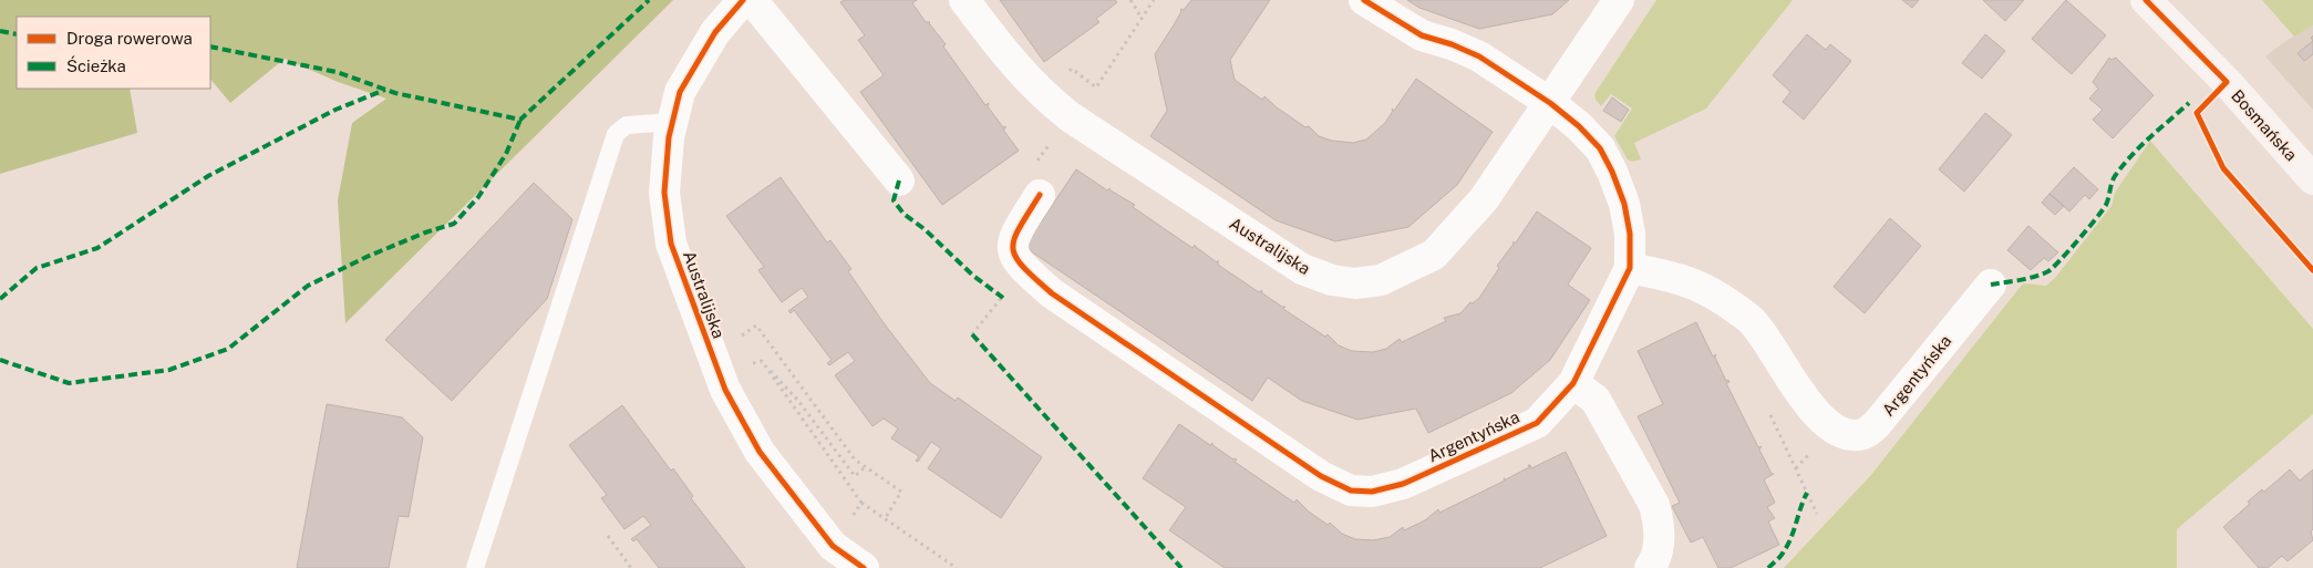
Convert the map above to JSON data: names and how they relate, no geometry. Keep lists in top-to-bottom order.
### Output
{
  "streets": {
    "street": ["Bosmańska", "Australijska", "Argentyńska"]
  },
  "crossings": [
    ["Australijska", "Argentyńska"]
  ],
  "legend": ["Droga rowerowa", "Ścieżka"]
}
